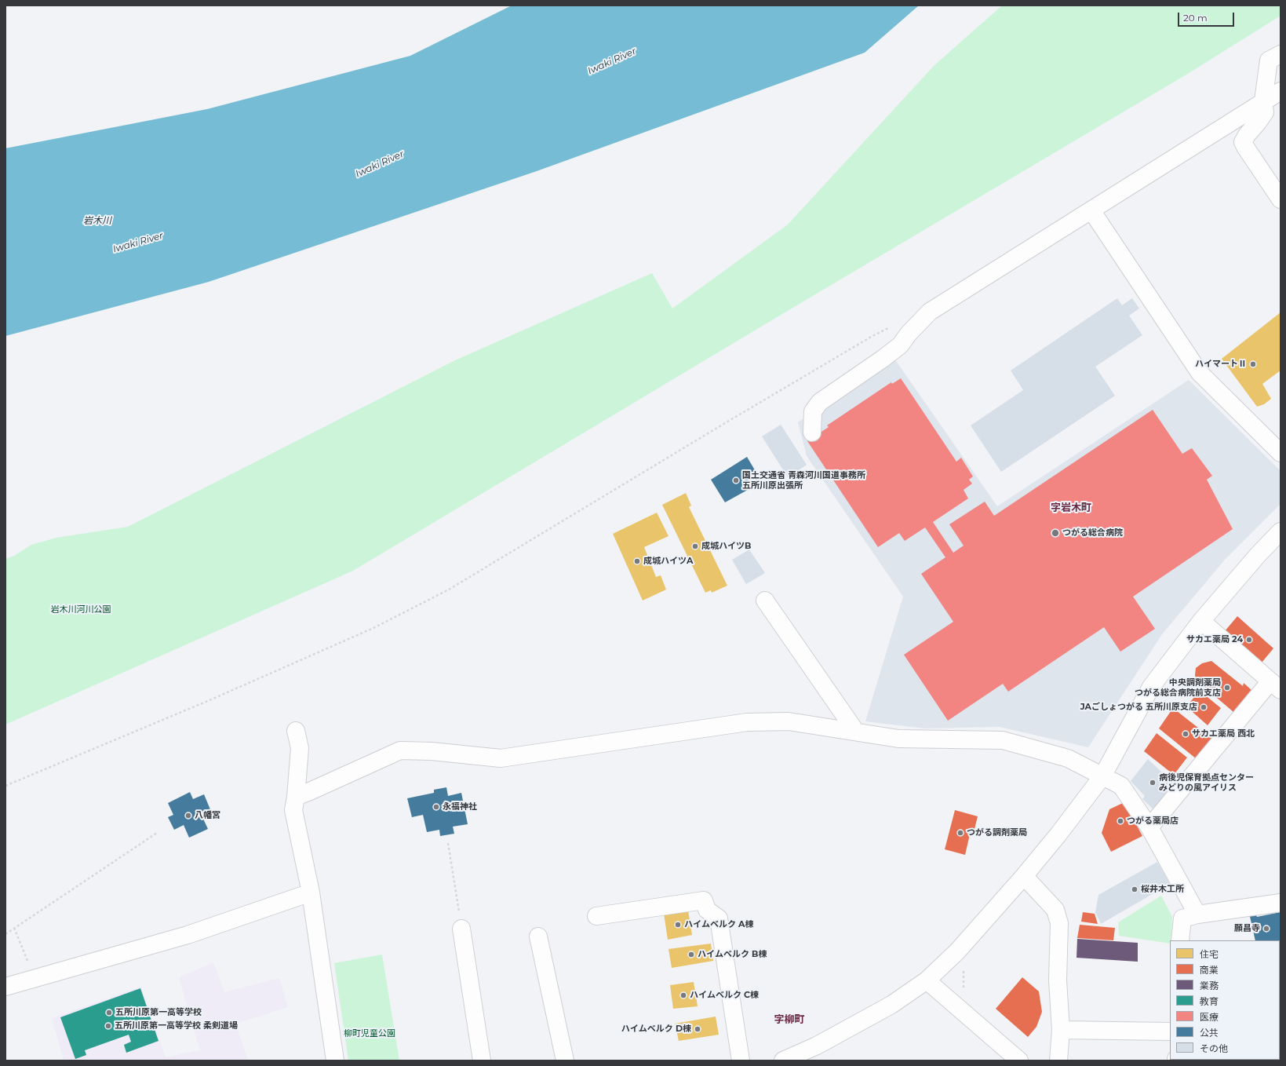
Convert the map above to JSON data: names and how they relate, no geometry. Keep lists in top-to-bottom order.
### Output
{
  "districts": ["字岩木町", "字柳町"],
  "water": ["Iwaki River", "岩木川"],
  "parks": ["岩木川河川公園", "柳町児童公園"],
  "places": [
    "ハイマートⅡ",
    "国土交通省 青森河川国道事務所 五所川原出張所",
    "つがる総合病院",
    "成城ハイツB",
    "成城ハイツA",
    "サカエ薬局 24",
    "中央調剤薬局 つがる総合病院前支店",
    "JAごしょつがる 五所川原支店",
    "サカエ薬局 西北",
    "病後児保育拠点センター みどりの風アイリス",
    "永福神社",
    "八幡宮",
    "つがる薬局店",
    "つがる調剤薬局",
    "桜井木工所",
    "ハイムベルク A棟",
    "願昌寺",
    "ハイムベルク B棟",
    "ハイムベルク C棟",
    "五所川原第一高等学校",
    "五所川原第一高等学校 柔剣道場",
    "ハイムベルク D棟"
  ],
  "legend": [
    "住宅",
    "商業",
    "業務",
    "教育",
    "医療",
    "公共",
    "その他"
  ],
  "scale_bar": "20 m"
}
